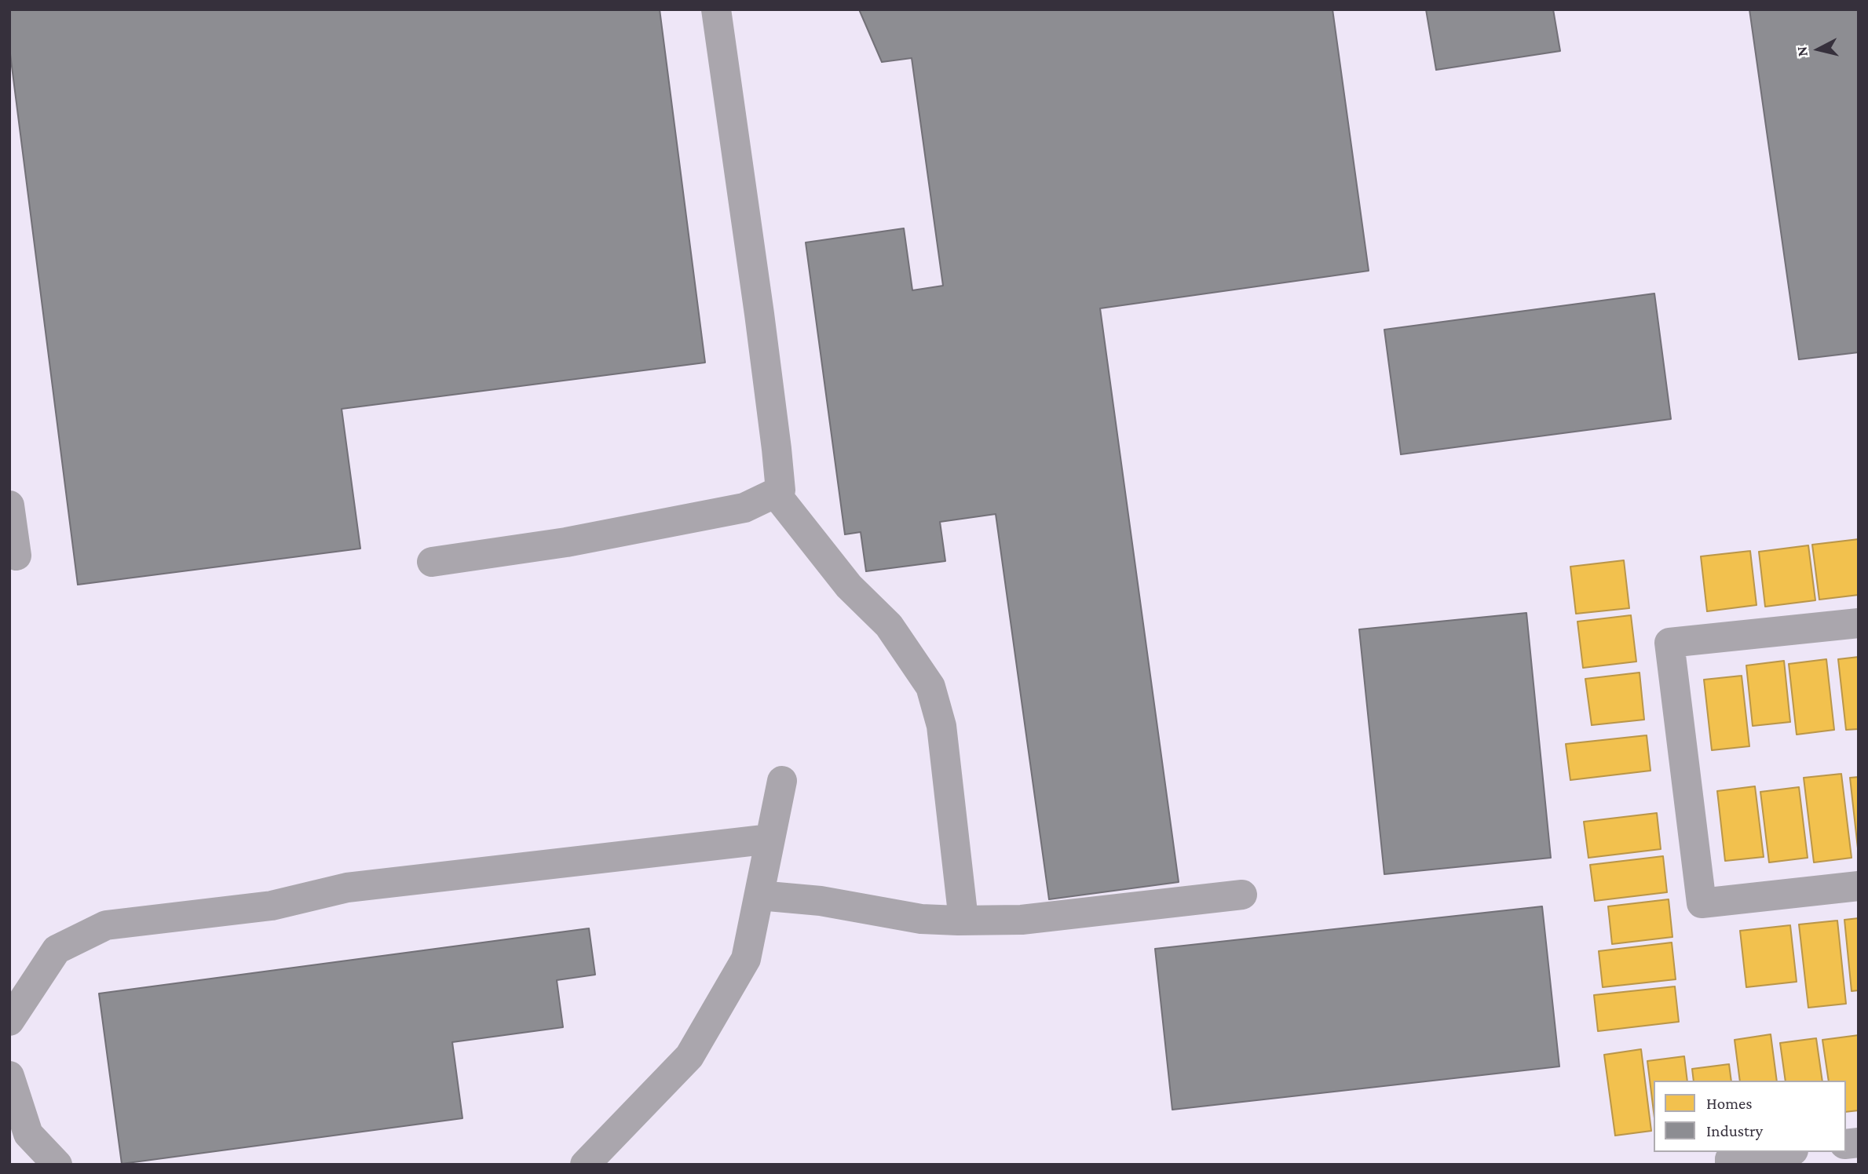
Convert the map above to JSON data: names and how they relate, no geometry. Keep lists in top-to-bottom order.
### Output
{
  "legend": ["Homes", "Industry"],
  "north": "left"
}
